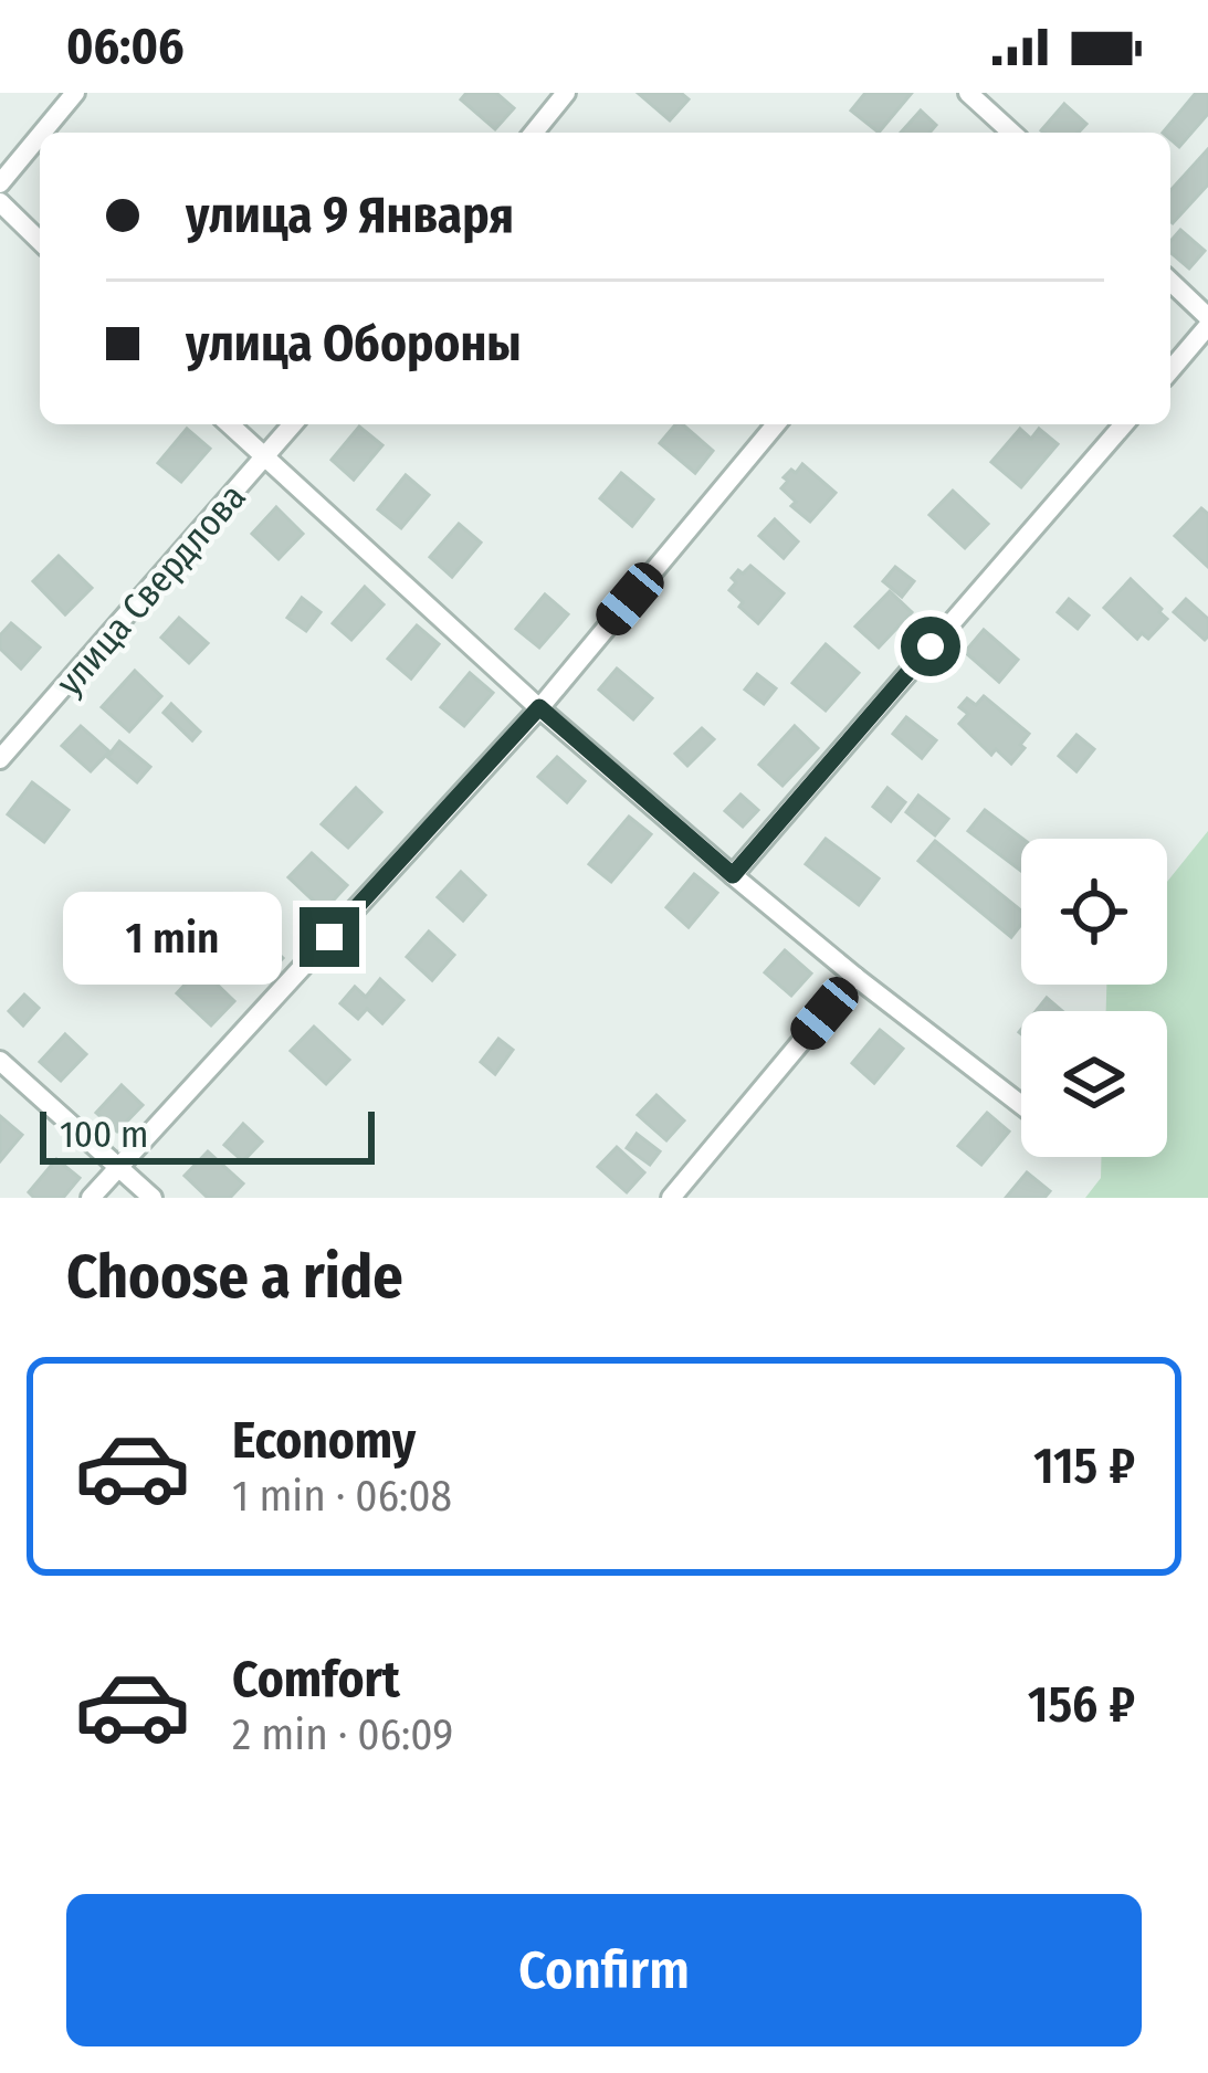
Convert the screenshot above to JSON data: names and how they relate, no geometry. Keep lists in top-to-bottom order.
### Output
{
  "streets": {
    "street": ["улица Свердлова"]
  },
  "scale_bar": "100 m",
  "page": {
    "status": "06:06",
    "banner": ["улица 9 Января", "улица Обороны"],
    "bubble": "1 min",
    "scale": "100 m",
    "heading": "Choose a ride",
    "list": [
      {
        "name": "Economy",
        "note": "1 min · 06:08",
        "value": "115 ₽"
      },
      {
        "name": "Comfort",
        "note": "2 min · 06:09",
        "value": "156 ₽"
      }
    ],
    "buttons": "Confirm"
  }
}
